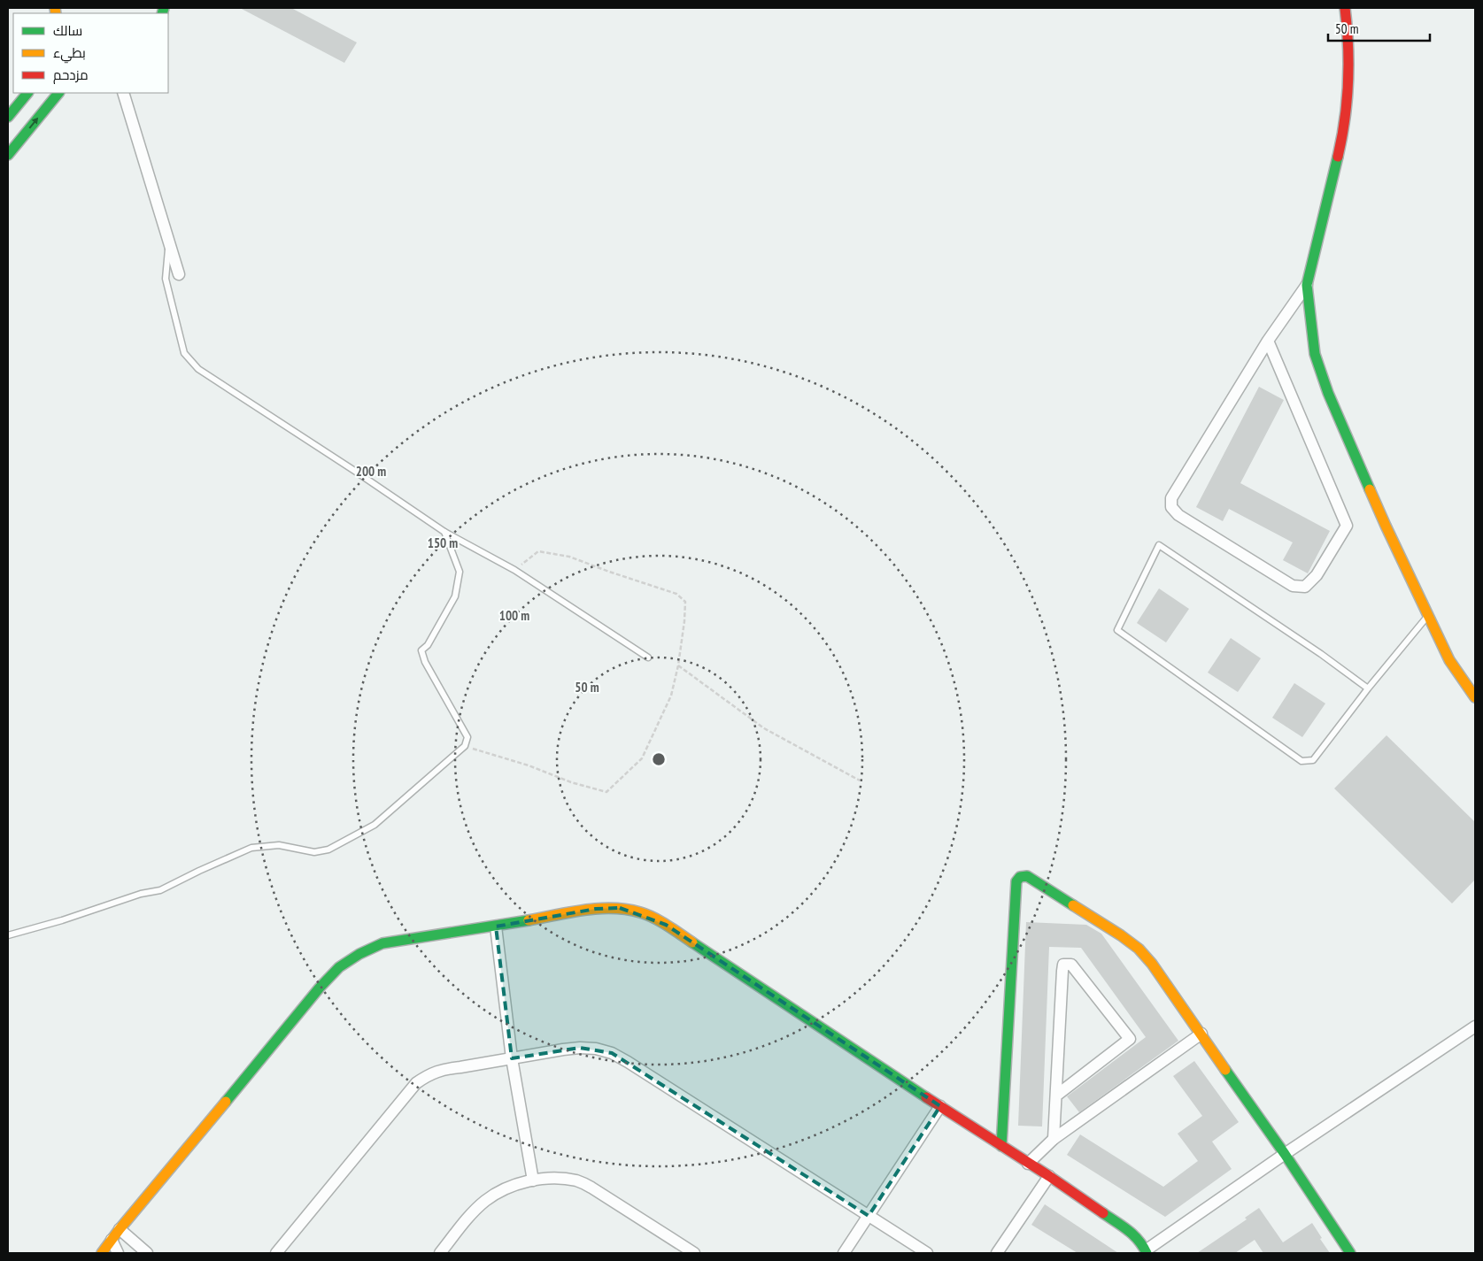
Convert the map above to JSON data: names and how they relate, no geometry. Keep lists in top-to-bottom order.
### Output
{
  "legend": ["سالك", "بطيء", "مزدحم"],
  "scale_bar": "50 m",
  "rings": [
    "200 m",
    "150 m",
    "100 m",
    "50 m"
  ]
}
